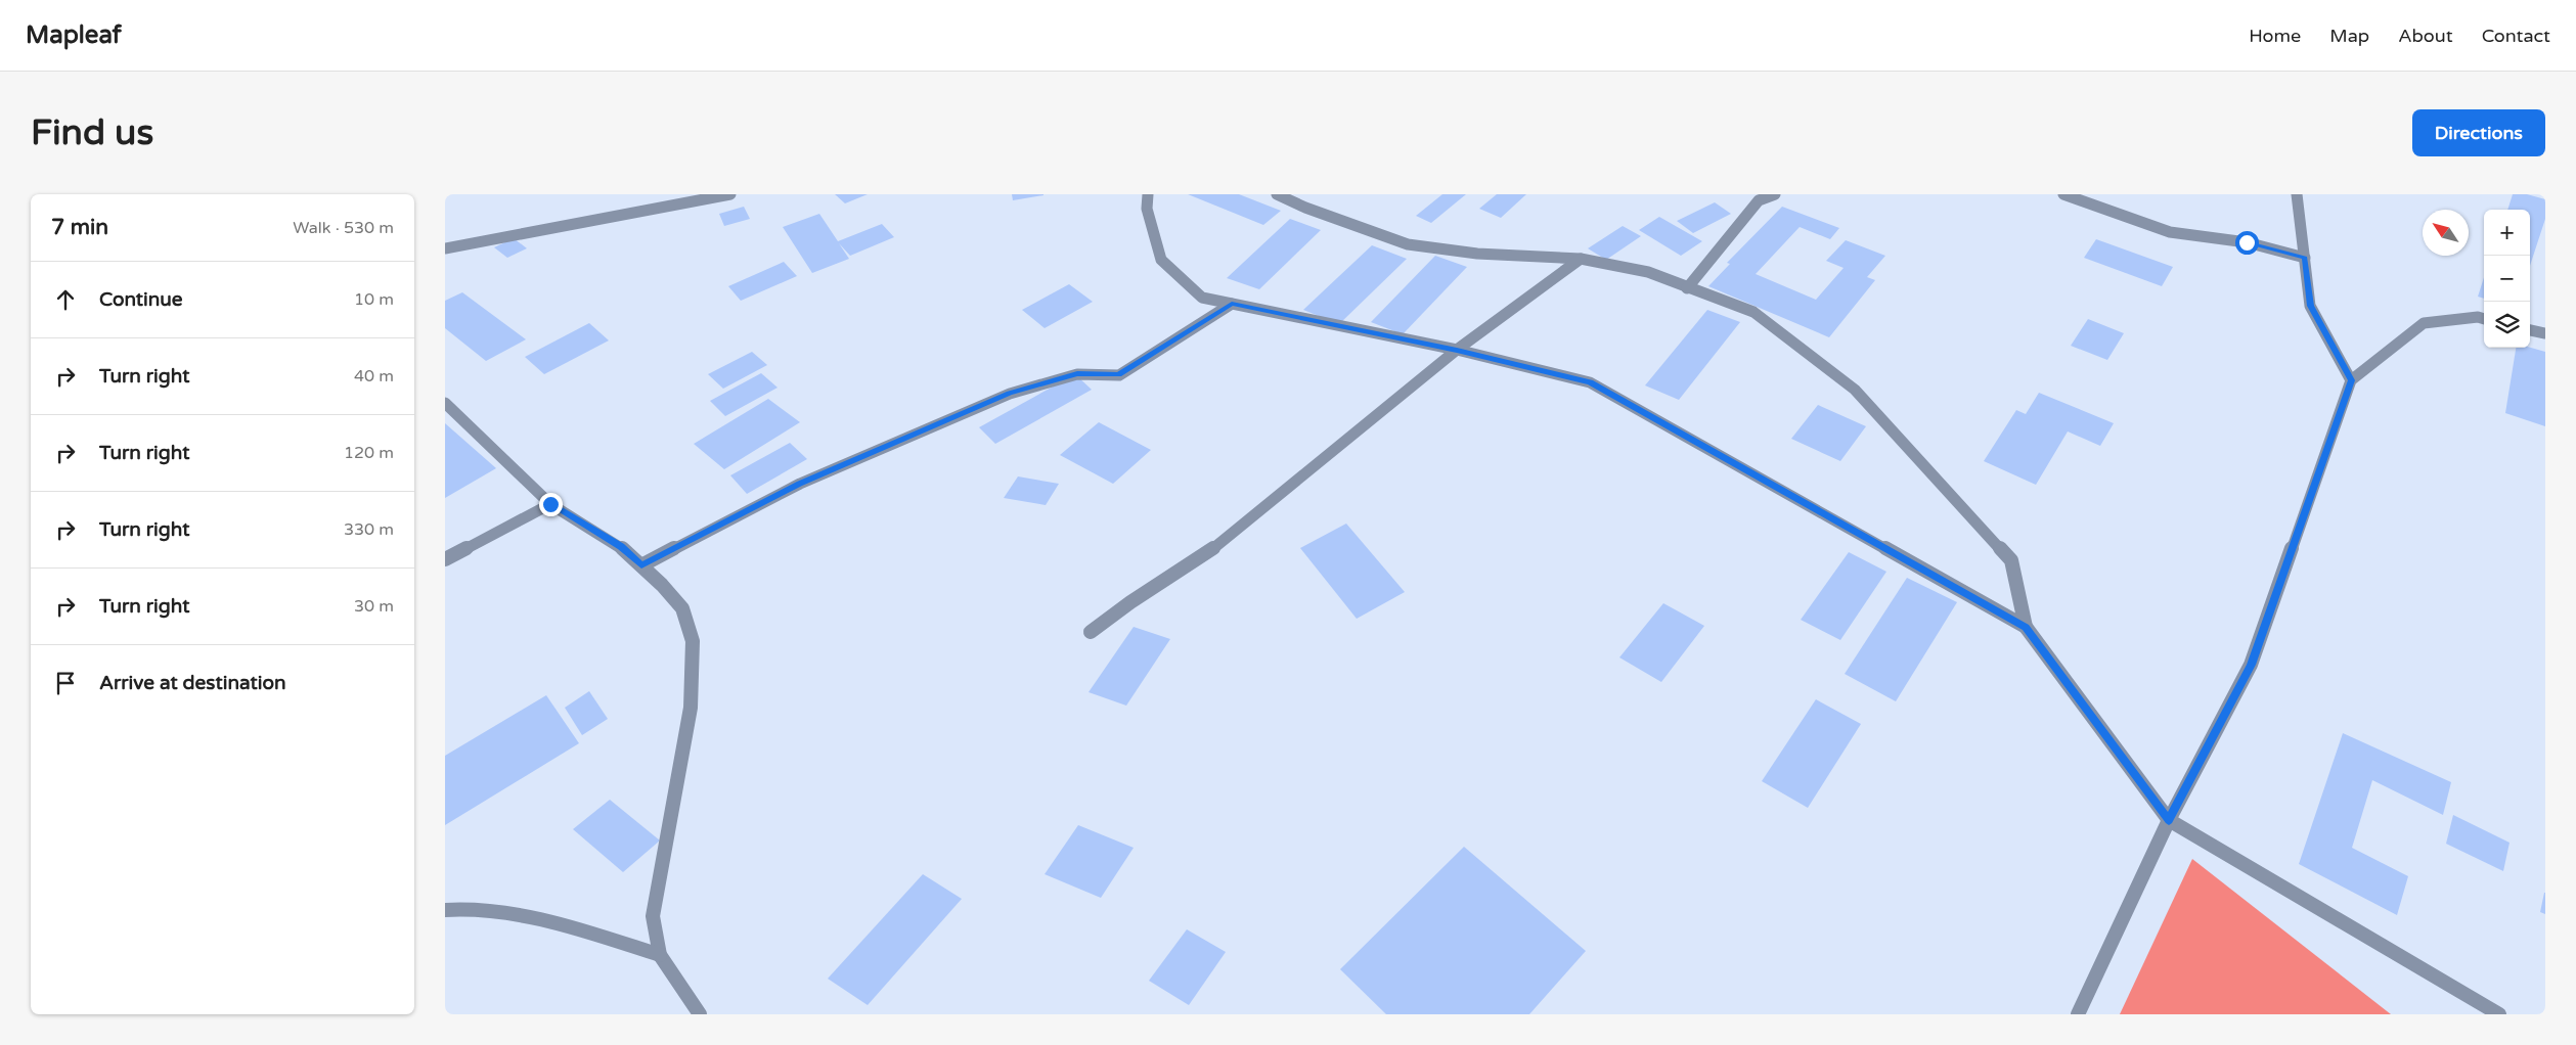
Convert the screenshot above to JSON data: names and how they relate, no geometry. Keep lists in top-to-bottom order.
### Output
{
  "north": "top left",
  "page": {
    "header": "Mapleaf",
    "nav": [
      "Home",
      "Map",
      "About",
      "Contact"
    ],
    "buttons": "Directions",
    "title": "Find us",
    "heading": ["7 min", "Walk · 530 m"],
    "map_buttons": ["+", "−"],
    "list": [
      ["Continue", "10 m"],
      ["Turn right", "40 m"],
      ["Turn right", "120 m"],
      ["Turn right", "330 m"],
      ["Turn right", "30 m"],
      "Arrive at destination"
    ]
  }
}
